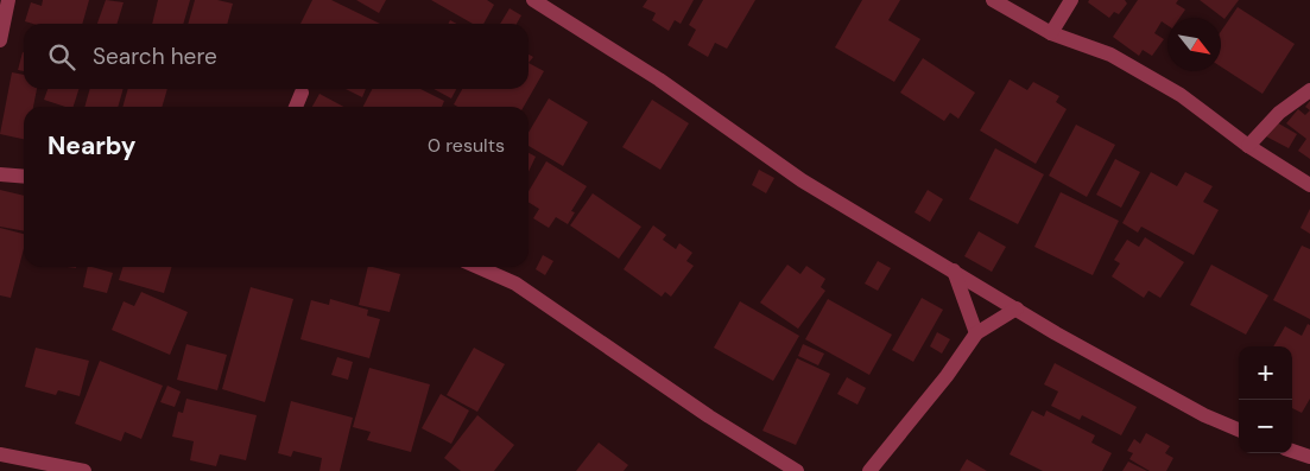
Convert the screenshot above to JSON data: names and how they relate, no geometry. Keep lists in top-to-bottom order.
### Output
{
  "north": "bottom right",
  "page": {
    "search": "Search here",
    "heading": ["Nearby", "0 results"],
    "map_buttons": ["+", "−"]
  }
}
